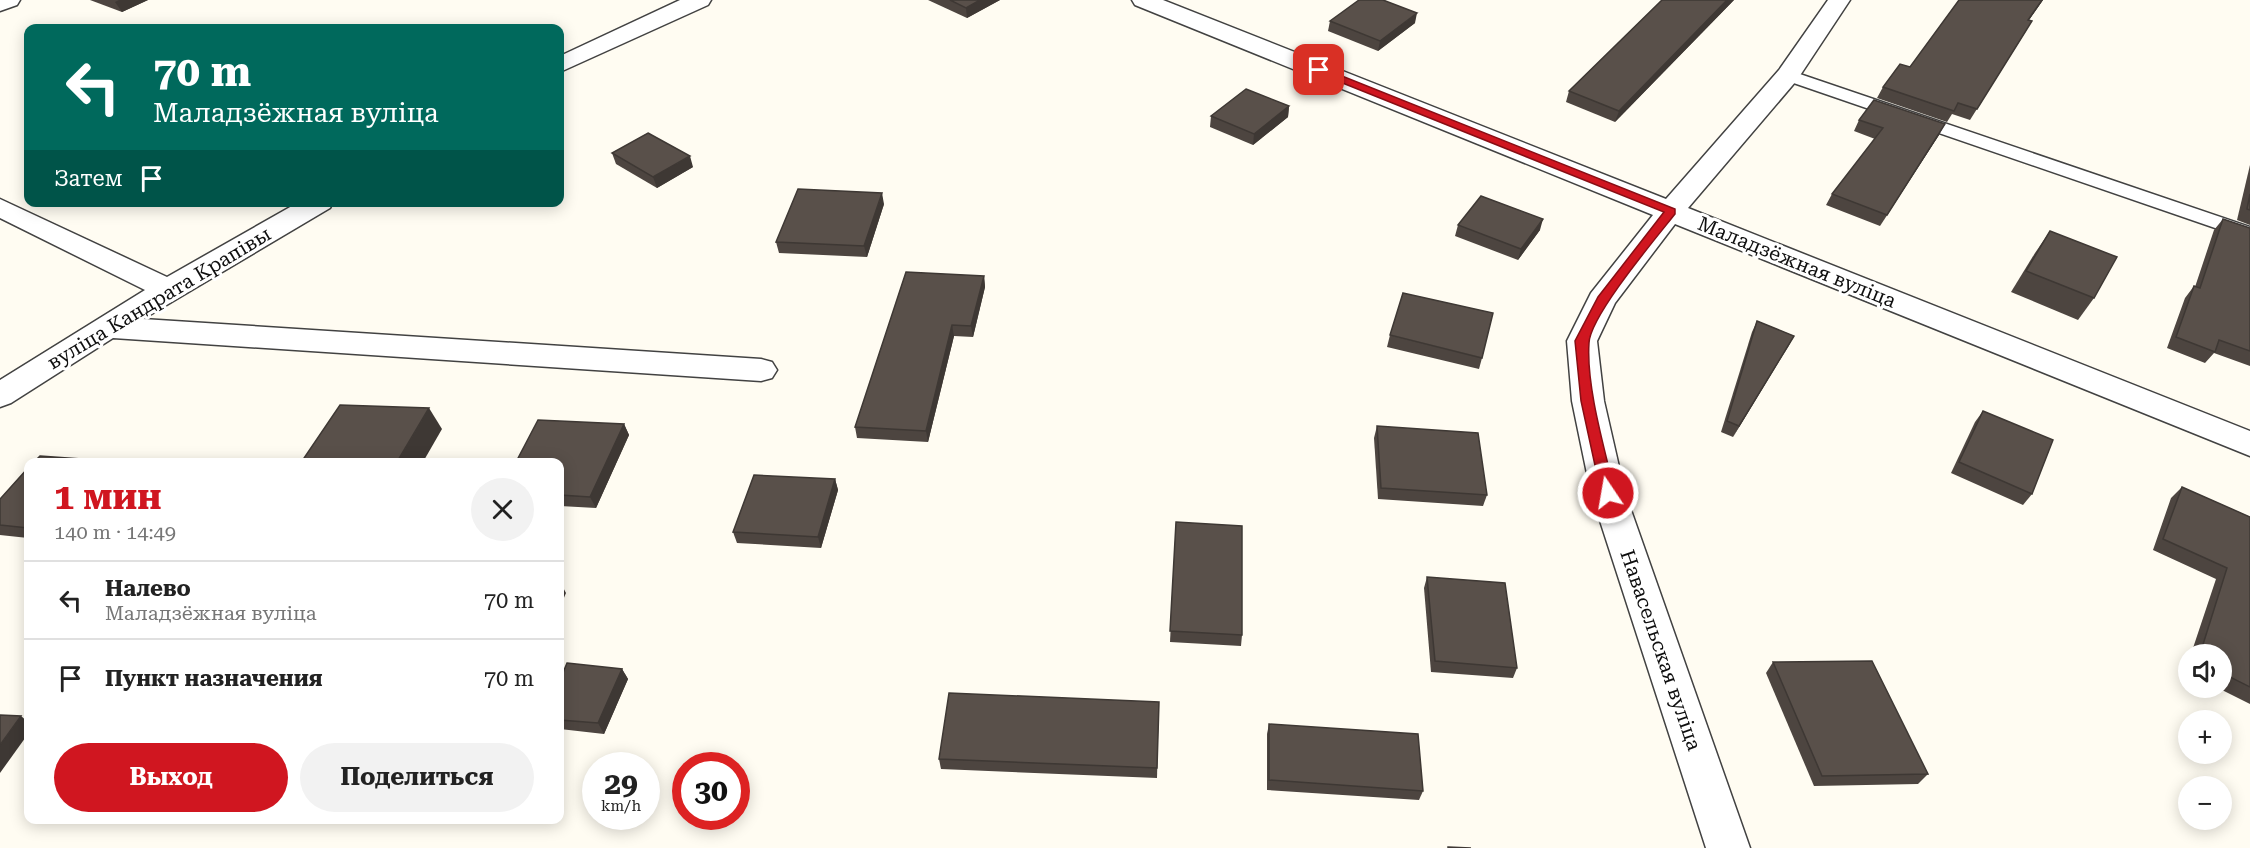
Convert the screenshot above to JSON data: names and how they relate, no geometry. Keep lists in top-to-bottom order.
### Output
{
  "streets": {
    "street": ["Маладзёжная вуліца", "вуліца Кандрата Крапівы", "Навасельская вуліца"]
  },
  "crossings": [
    ["Маладзёжная вуліца", "Навасельская вуліца"]
  ],
  "page": {
    "turn": ["70 m", "Маладзёжная вуліца"],
    "then": "Затем",
    "heading": ["1 мин", "140 m · 14:49"],
    "list": [
      {
        "name": "Налево",
        "note": "Маладзёжная вуліца",
        "value": "70 m"
      },
      {
        "name": "Пункт назначения",
        "value": "70 m"
      }
    ],
    "map_buttons": ["+", "−"],
    "buttons": ["Выход", "Поделиться"],
    "speed": "29 km/h",
    "limit": "30"
  }
}
